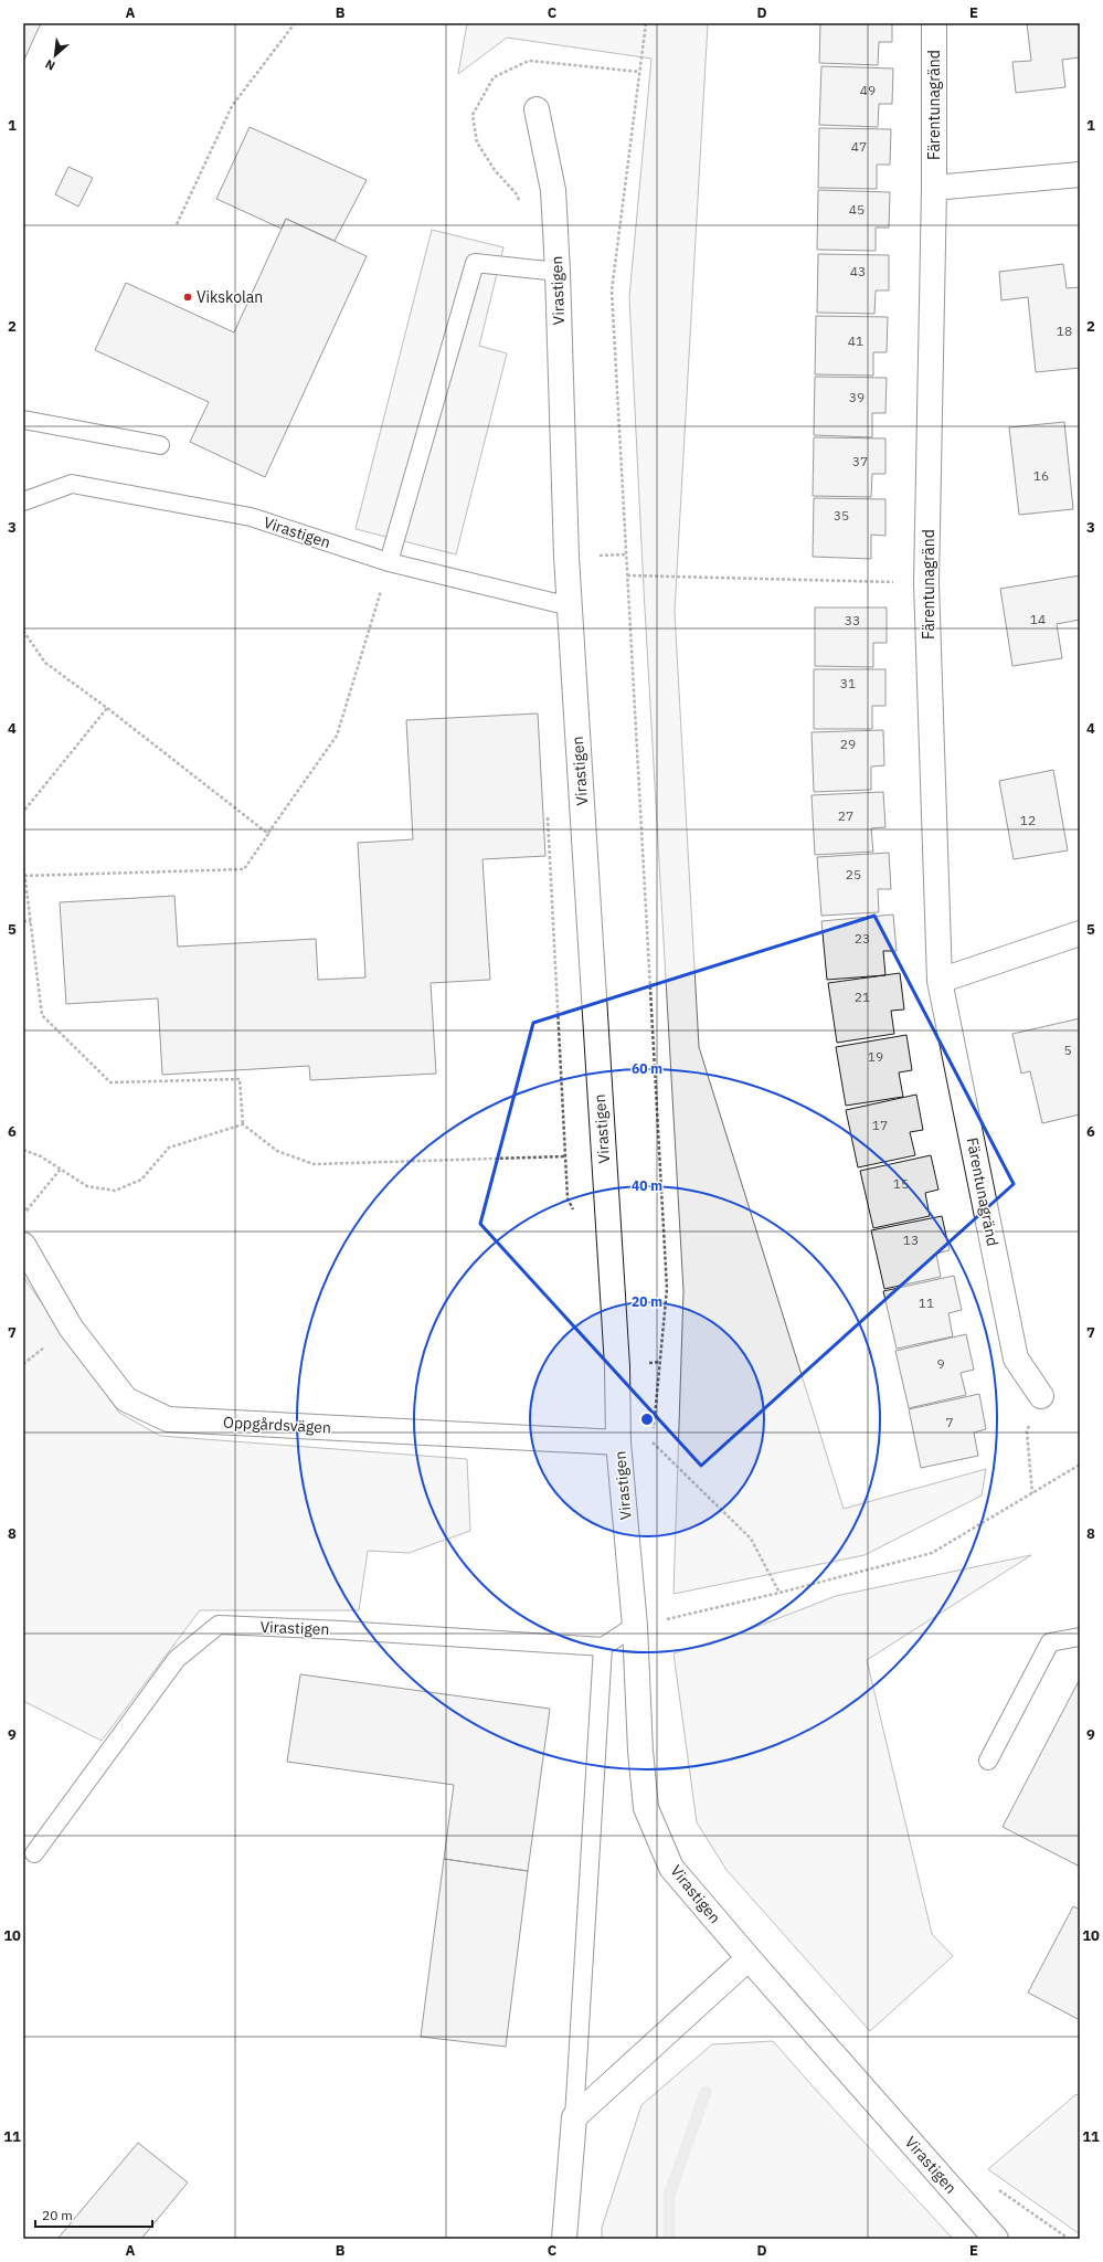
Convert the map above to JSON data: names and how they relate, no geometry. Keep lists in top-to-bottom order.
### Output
{
  "streets": {
    "street": ["Färentunagränd", "Virastigen", "Oppgårdsvägen"]
  },
  "crossings": [
    ["Virastigen", "Oppgårdsvägen"]
  ],
  "places": ["Vikskolan"],
  "house_numbers": [
    "49",
    "47",
    "45",
    "43",
    "18",
    "41",
    "39",
    "37",
    "16",
    "35",
    "14",
    "33",
    "31",
    "29",
    "27",
    "12",
    "25",
    "23",
    "21",
    "5",
    "19",
    "17",
    "15",
    "13",
    "11",
    "9",
    "7"
  ],
  "scale_bar": "20 m",
  "north": "bottom left",
  "grid": {
    "columns": [
      "A",
      "B",
      "C",
      "D",
      "E"
    ],
    "rows": [
      "1",
      "2",
      "3",
      "4",
      "5",
      "6",
      "7",
      "8",
      "9",
      "10",
      "11"
    ]
  },
  "rings": ["60 m", "40 m", "20 m"]
}
